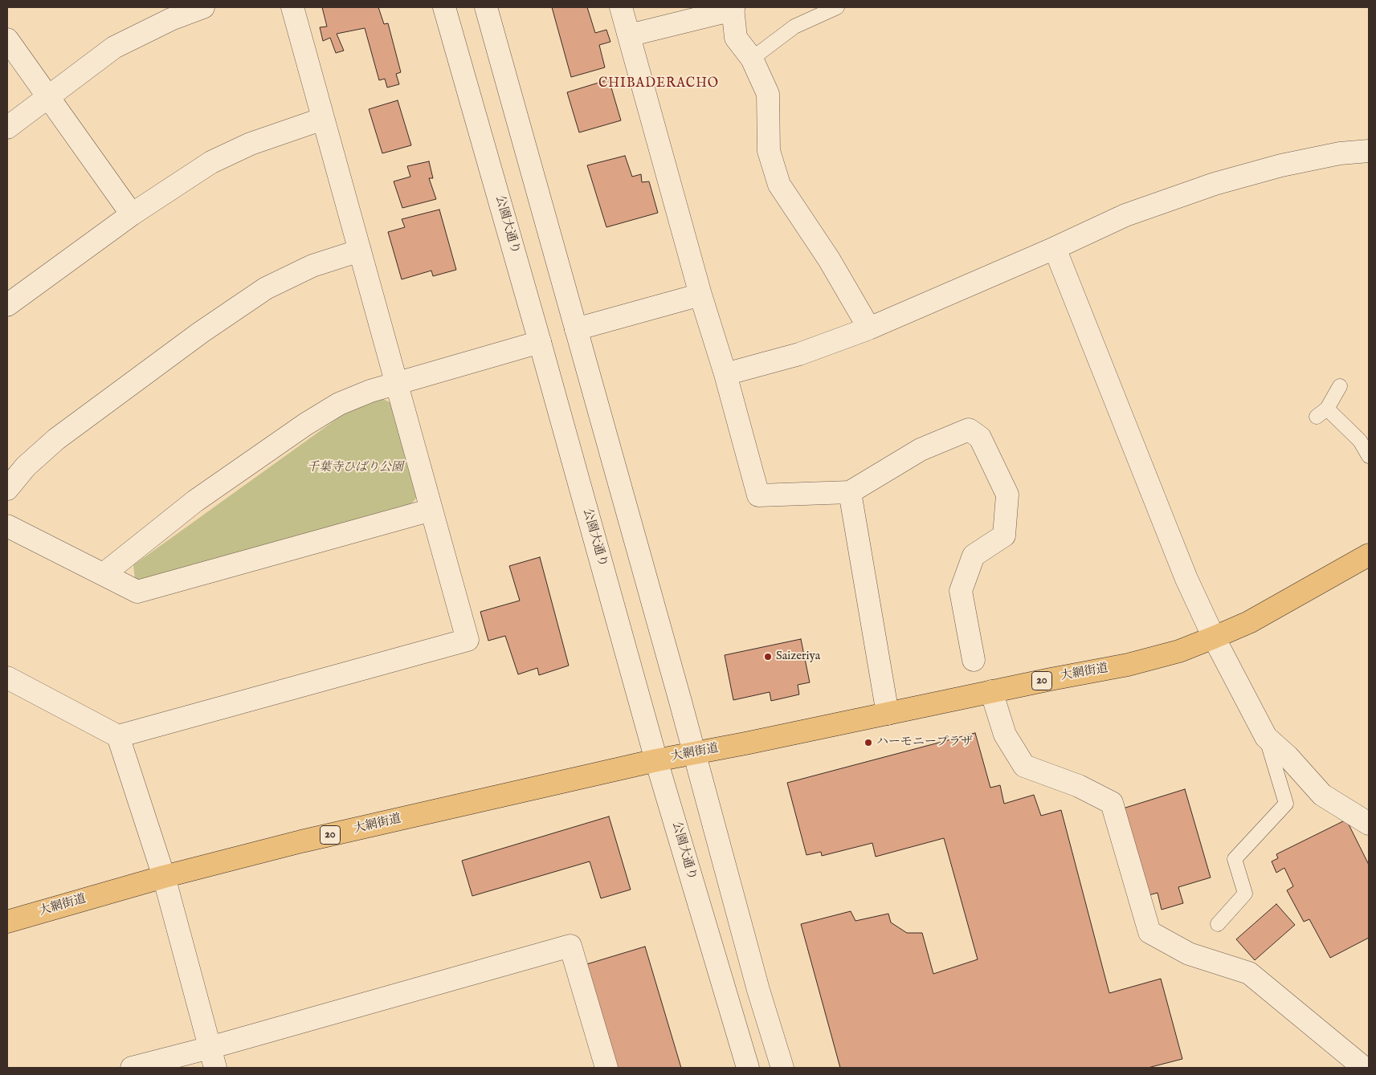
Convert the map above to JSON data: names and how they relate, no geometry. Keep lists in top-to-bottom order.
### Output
{
  "streets": {
    "main road": ["大網街道", "20"],
    "street": ["公園大通り"]
  },
  "crossings": [
    ["公園大通り", "大網街道"]
  ],
  "districts": ["CHIBADERACHO"],
  "parks": ["千葉寺ひばり公園"],
  "places": ["Saizeriya", "ハーモニープラザ"]
}
